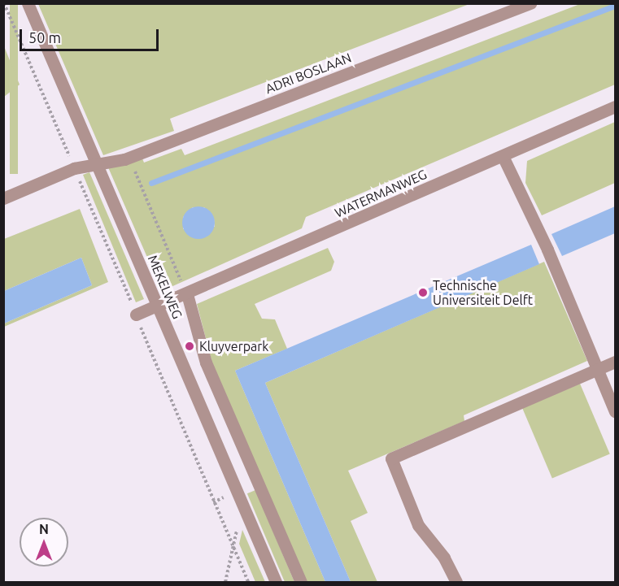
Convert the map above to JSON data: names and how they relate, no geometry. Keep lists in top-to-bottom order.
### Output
{
  "streets": {
    "street": ["ADRI BOSLAAN", "WATERMANWEG", "MEKELWEG"]
  },
  "crossings": [
    ["ADRI BOSLAAN", "MEKELWEG"],
    ["WATERMANWEG", "MEKELWEG"]
  ],
  "places": ["Technische Universiteit Delft", "Kluyverpark"],
  "scale_bar": "50 m",
  "north": "top"
}
